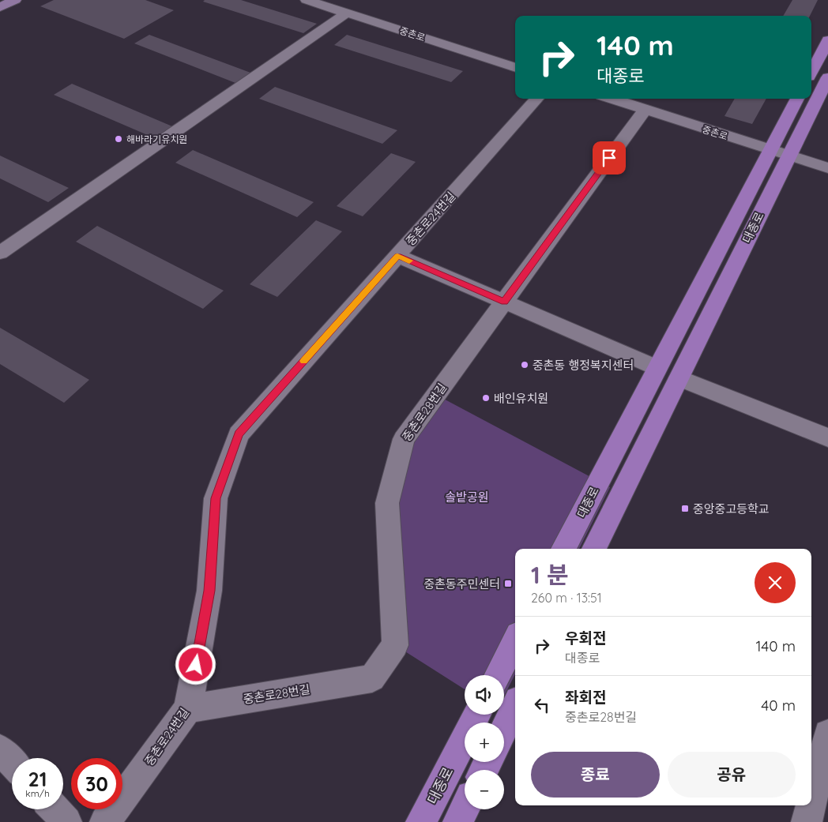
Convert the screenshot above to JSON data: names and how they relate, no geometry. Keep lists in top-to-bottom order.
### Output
{
  "streets": {
    "main road": ["대종로"],
    "street": ["중촌로", "중촌로24번길", "중촌로28번길"]
  },
  "crossings": [
    ["중촌로", "대종로"],
    ["중촌로", "중촌로28번길"],
    ["중촌로24번길", "중촌로28번길"]
  ],
  "parks": ["솔밭공원"],
  "places": {
    "other": ["해바라기유치원", "중촌동 행정복지센터", "배인유치원"],
    "transit": ["중앙중고등학교", "중촌동주민센터"]
  },
  "page": {
    "turn": ["140 m", "대종로"],
    "heading": ["1 분", "260 m · 13:51"],
    "list": [
      {
        "name": "우회전",
        "note": "대종로",
        "value": "140 m"
      },
      {
        "name": "좌회전",
        "note": "중촌로28번길",
        "value": "40 m"
      }
    ],
    "map_buttons": ["+", "−"],
    "buttons": ["종료", "공유"],
    "speed": "21 km/h",
    "limit": "30"
  }
}
